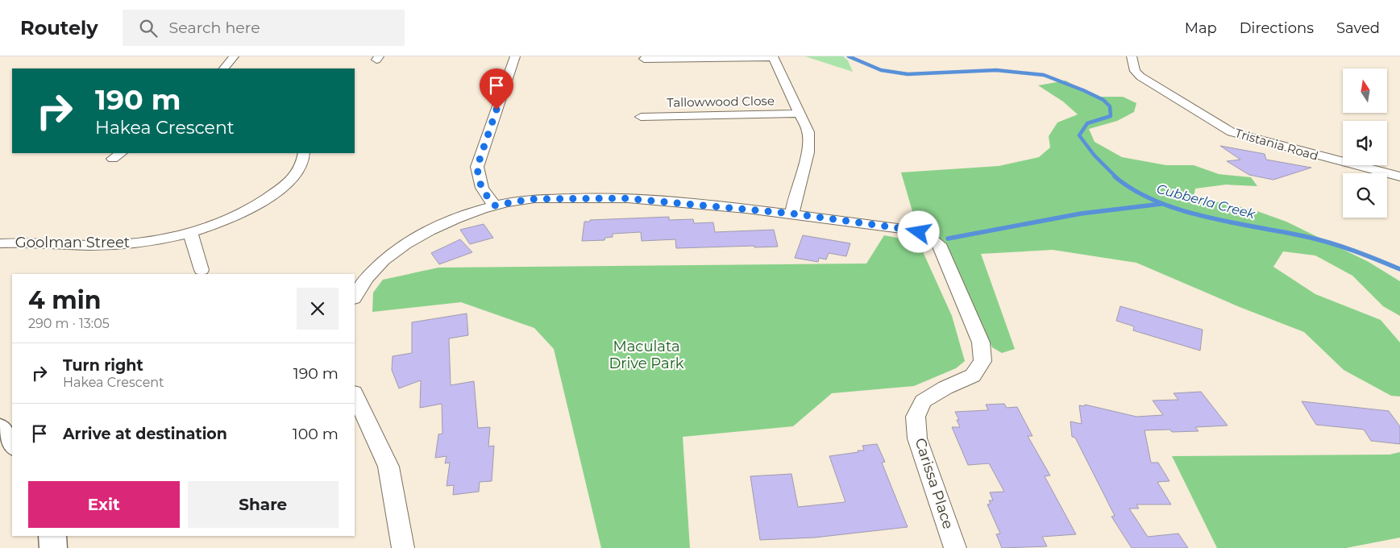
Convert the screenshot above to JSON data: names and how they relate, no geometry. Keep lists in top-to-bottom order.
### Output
{
  "streets": {
    "street": [
      "Tallowwood Close",
      "Tristania Road",
      "Goolman Street",
      "Carissa Place"
    ]
  },
  "water": ["Cubberla Creek"],
  "parks": ["Maculata Drive Park"],
  "north": "top",
  "page": {
    "header": "Routely",
    "search": "Search here",
    "nav": ["Map", "Directions", "Saved"],
    "turn": ["190 m", "Hakea Crescent"],
    "heading": ["4 min", "290 m · 13:05"],
    "list": [
      {
        "name": "Turn right",
        "note": "Hakea Crescent",
        "value": "190 m"
      },
      {
        "name": "Arrive at destination",
        "value": "100 m"
      }
    ],
    "buttons": ["Exit", "Share"]
  }
}
